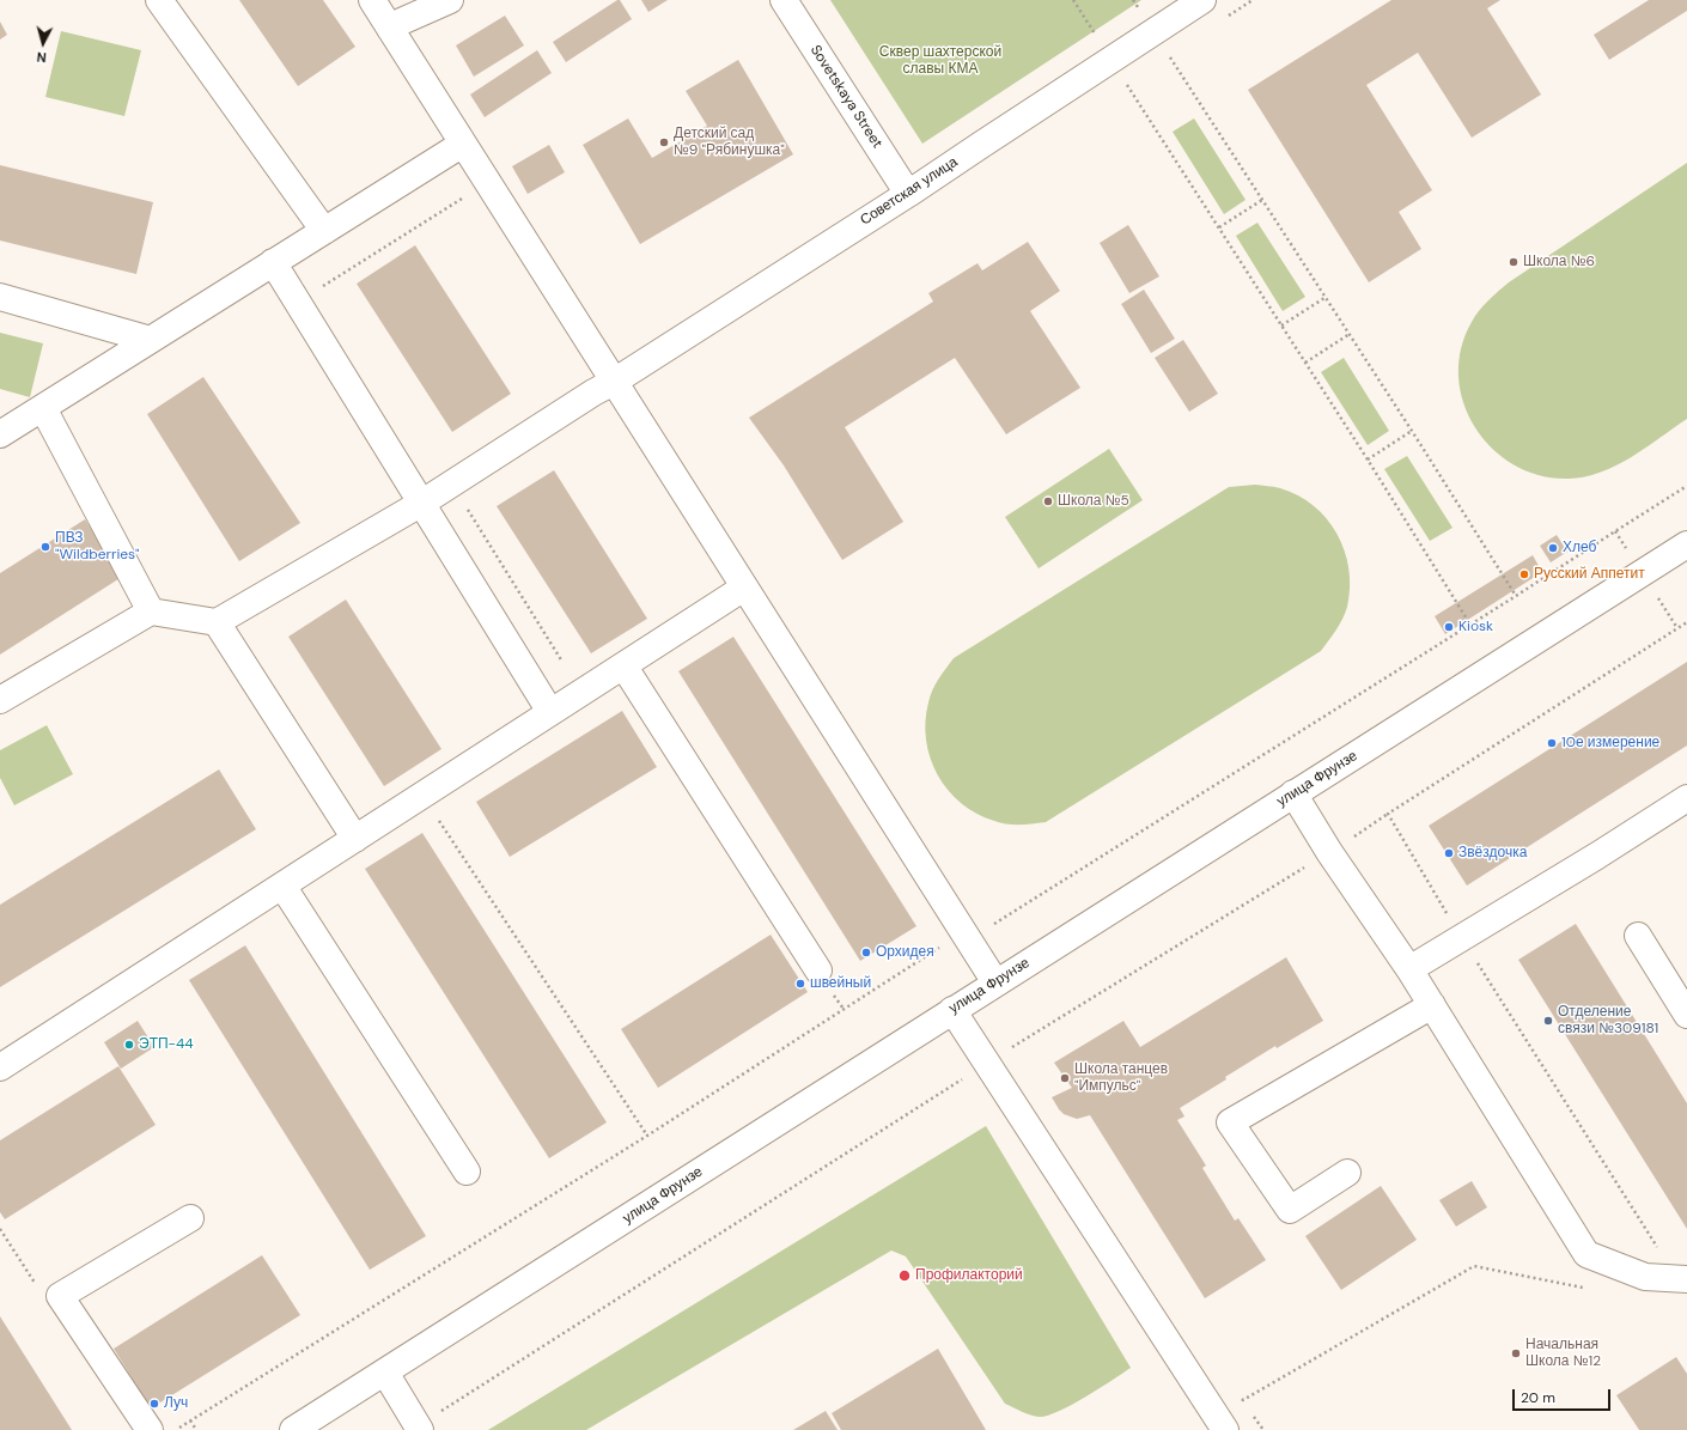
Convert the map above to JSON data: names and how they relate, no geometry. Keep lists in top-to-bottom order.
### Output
{
  "streets": {
    "street": ["Sovetskaya Street", "Советская улица", "улица Фрунзе"]
  },
  "crossings": [
    ["Sovetskaya Street", "Советская улица"]
  ],
  "parks": ["Сквер шахтерской славы КМА"],
  "places": [
    "Детский сад №9 \"Рябинушка\"",
    "Школа №6",
    "Школа №5",
    "ПВЗ \"Wildberries\"",
    "Хлеб",
    "Русский Аппетит",
    "Kiosk",
    "10е измерение",
    "Звёздочка",
    "Орхидея",
    "швейный",
    "Отделение связи №309181",
    "ЭТП-44",
    "Школа танцев \"Импульс\"",
    "Профилакторий",
    "Начальная Школа №12",
    "Луч"
  ],
  "scale_bar": "20 m",
  "north": "bottom"
}
